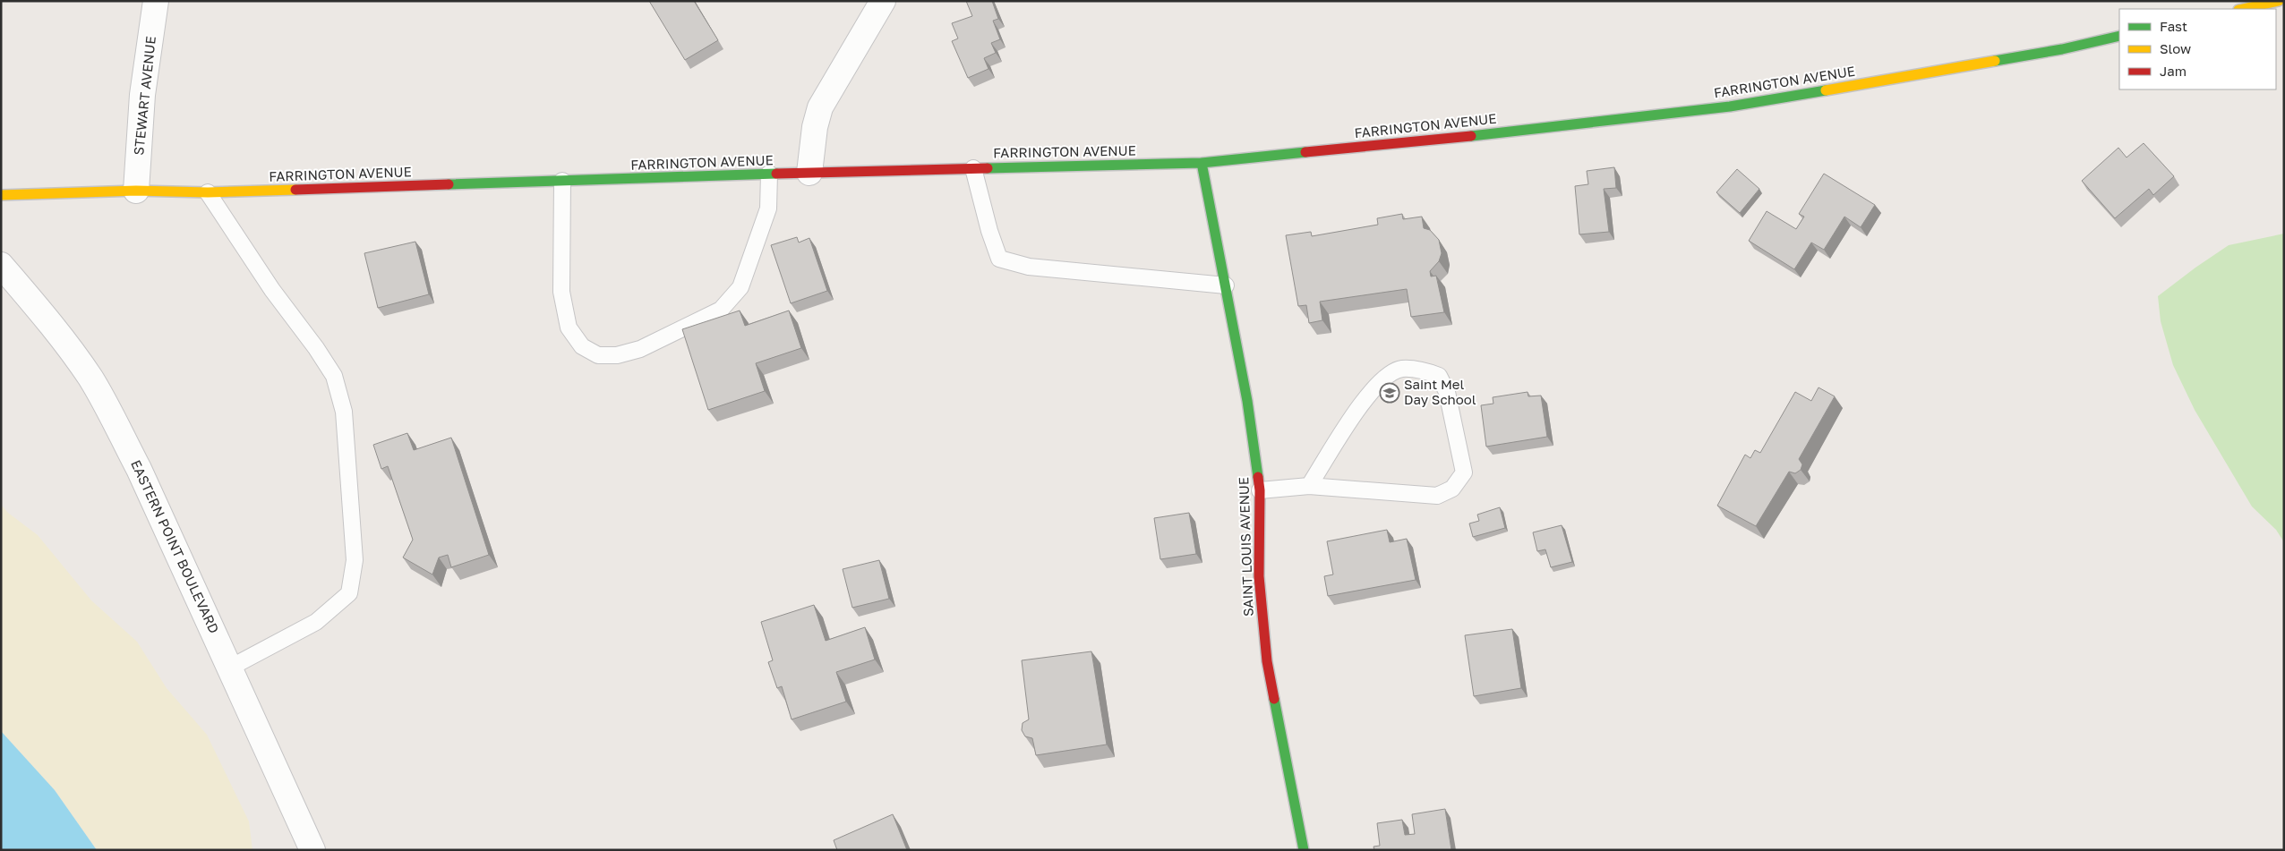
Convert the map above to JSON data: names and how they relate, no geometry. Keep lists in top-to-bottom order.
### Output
{
  "streets": {
    "main road": ["FARRINGTON AVENUE", "SAINT LOUIS AVENUE"],
    "street": ["STEWART AVENUE", "EASTERN POINT BOULEVARD"]
  },
  "crossings": [
    ["FARRINGTON AVENUE", "STEWART AVENUE"],
    ["FARRINGTON AVENUE", "SAINT LOUIS AVENUE"]
  ],
  "places": {
    "school or university": ["Saint Mel Day School"]
  },
  "legend": ["Fast", "Slow", "Jam"]
}
